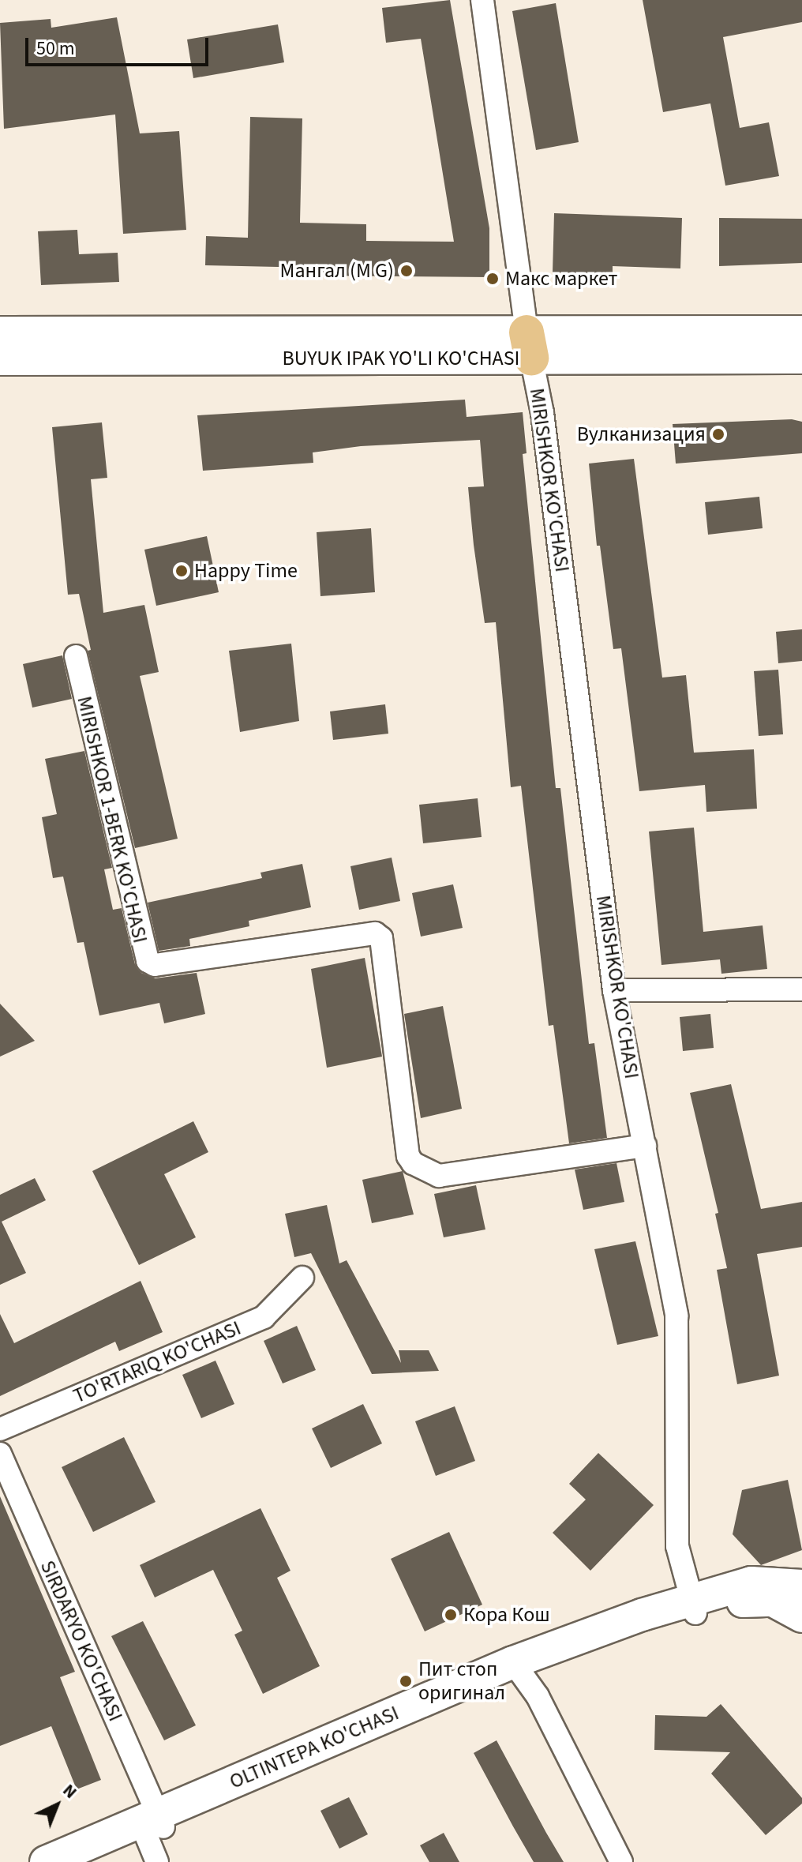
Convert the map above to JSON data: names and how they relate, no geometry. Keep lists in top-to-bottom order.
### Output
{
  "streets": {
    "main road": ["BUYUK IPAK YO'LI KO'CHASI", "OLTINTEPA KO'CHASI"],
    "street": [
      "MIRISHKOR KO'CHASI",
      "MIRISHKOR 1-BERK KO'CHASI",
      "TO'RTARIQ KO'CHASI",
      "SIRDARYO KO'CHASI"
    ]
  },
  "crossings": [
    ["BUYUK IPAK YO'LI KO'CHASI", "MIRISHKOR KO'CHASI"],
    ["MIRISHKOR KO'CHASI", "MIRISHKOR 1-BERK KO'CHASI"],
    ["MIRISHKOR KO'CHASI", "OLTINTEPA KO'CHASI"],
    ["SIRDARYO KO'CHASI", "OLTINTEPA KO'CHASI"]
  ],
  "places": [
    "Мангал (M G)",
    "Макс маркет",
    "Вулканизация",
    "Happy Time",
    "Кора Кош",
    "Пит стоп оригинал"
  ],
  "scale_bar": "50 m",
  "north": "top right"
}
